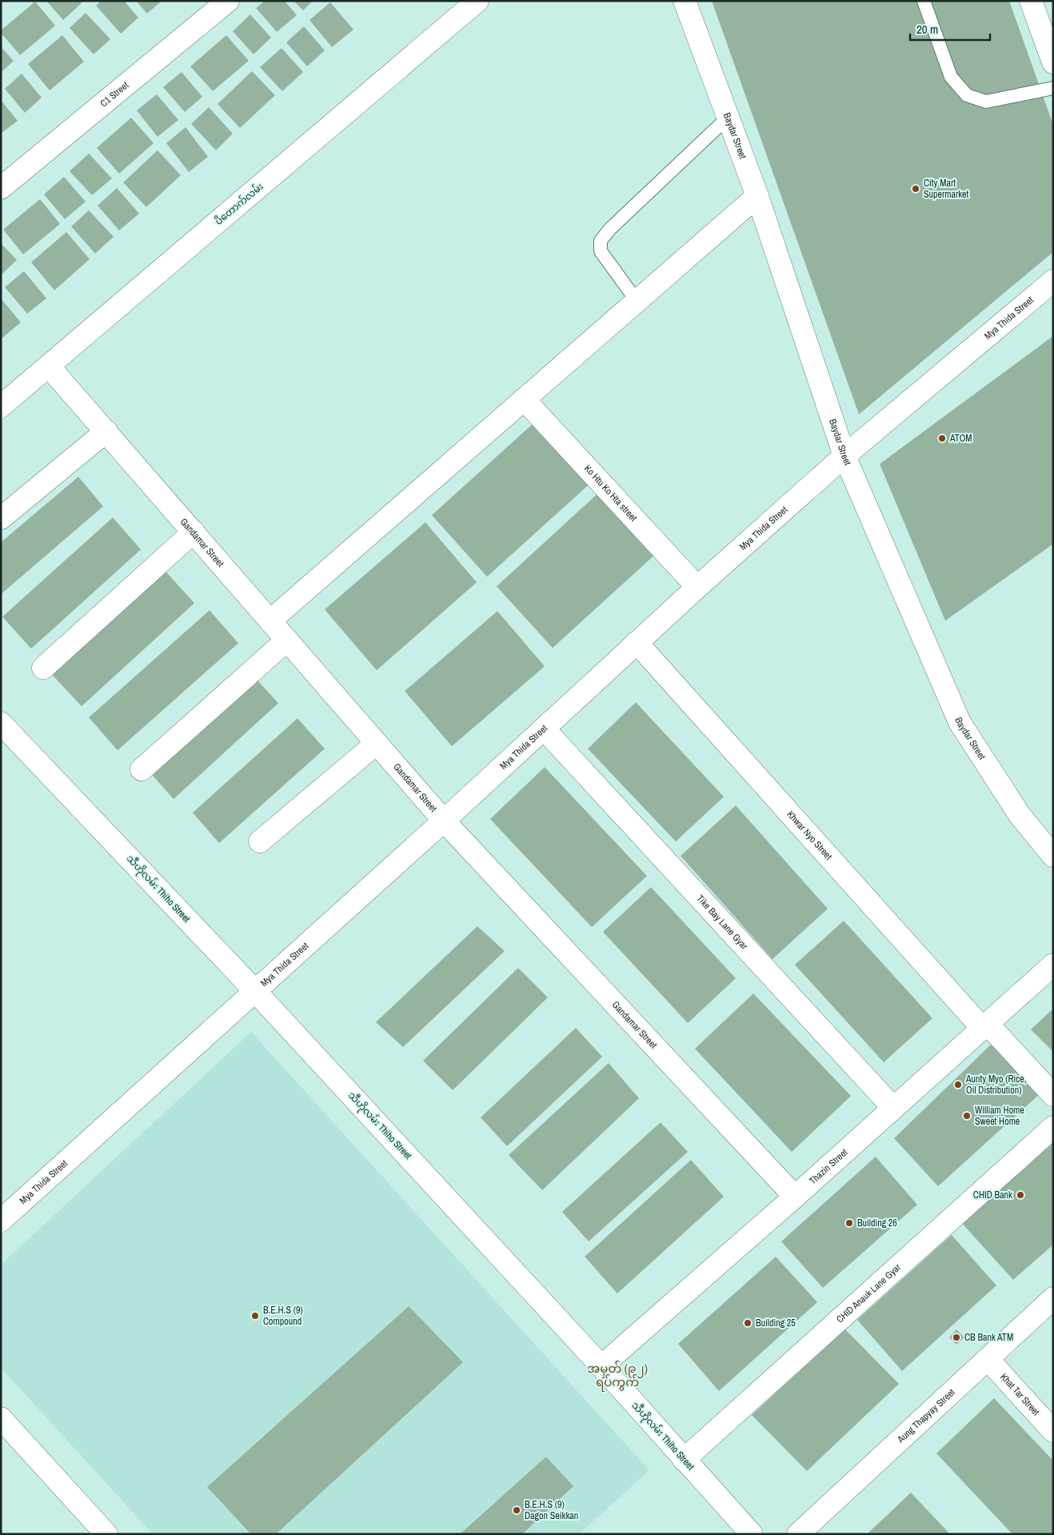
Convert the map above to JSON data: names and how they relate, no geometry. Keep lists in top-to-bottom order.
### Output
{
  "streets": {
    "street": [
      "C1 Street",
      "Baydar Street",
      "ပိတောက်လမ်း",
      "Mya Thida Street",
      "Ko Htu Ko Hta street",
      "Gandamar Street",
      "Khwar Nyo Street",
      "သီဟိုလမ်း Thiho Street",
      "Tike Bay Lane Gyar",
      "Thazin Street",
      "CHID Anauk Lane Gyar",
      "Khat Tar Street",
      "Aung Thapyay Street"
    ]
  },
  "crossings": [
    ["Baydar Street", "Mya Thida Street"],
    ["ပိတောက်လမ်း", "Gandamar Street"],
    ["Mya Thida Street", "Ko Htu Ko Hta street"],
    ["Mya Thida Street", "Gandamar Street"],
    ["Mya Thida Street", "Khwar Nyo Street"],
    ["Mya Thida Street", "သီဟိုလမ်း Thiho Street"],
    ["Mya Thida Street", "Tike Bay Lane Gyar"],
    ["Gandamar Street", "Thazin Street"],
    ["Khwar Nyo Street", "Thazin Street"],
    ["သီဟိုလမ်း Thiho Street", "Thazin Street"],
    ["သီဟိုလမ်း Thiho Street", "CHID Anauk Lane Gyar"],
    ["Tike Bay Lane Gyar", "Thazin Street"],
    ["Khat Tar Street", "Aung Thapyay Street"]
  ],
  "districts": ["အမှတ် (၉၂) ရပ်ကွက်"],
  "places": [
    "City Mart Supermarket",
    "ATOM",
    "Aunty Myo (Rice, Oil Distribution)",
    "William Home Sweet Home",
    "CHID Bank",
    "Building 26",
    "B.E.H.S (9) Compound",
    "Building 25",
    "CB Bank ATM",
    "B.E.H.S (9) Dagon Seikkan"
  ],
  "scale_bar": "20 m"
}
